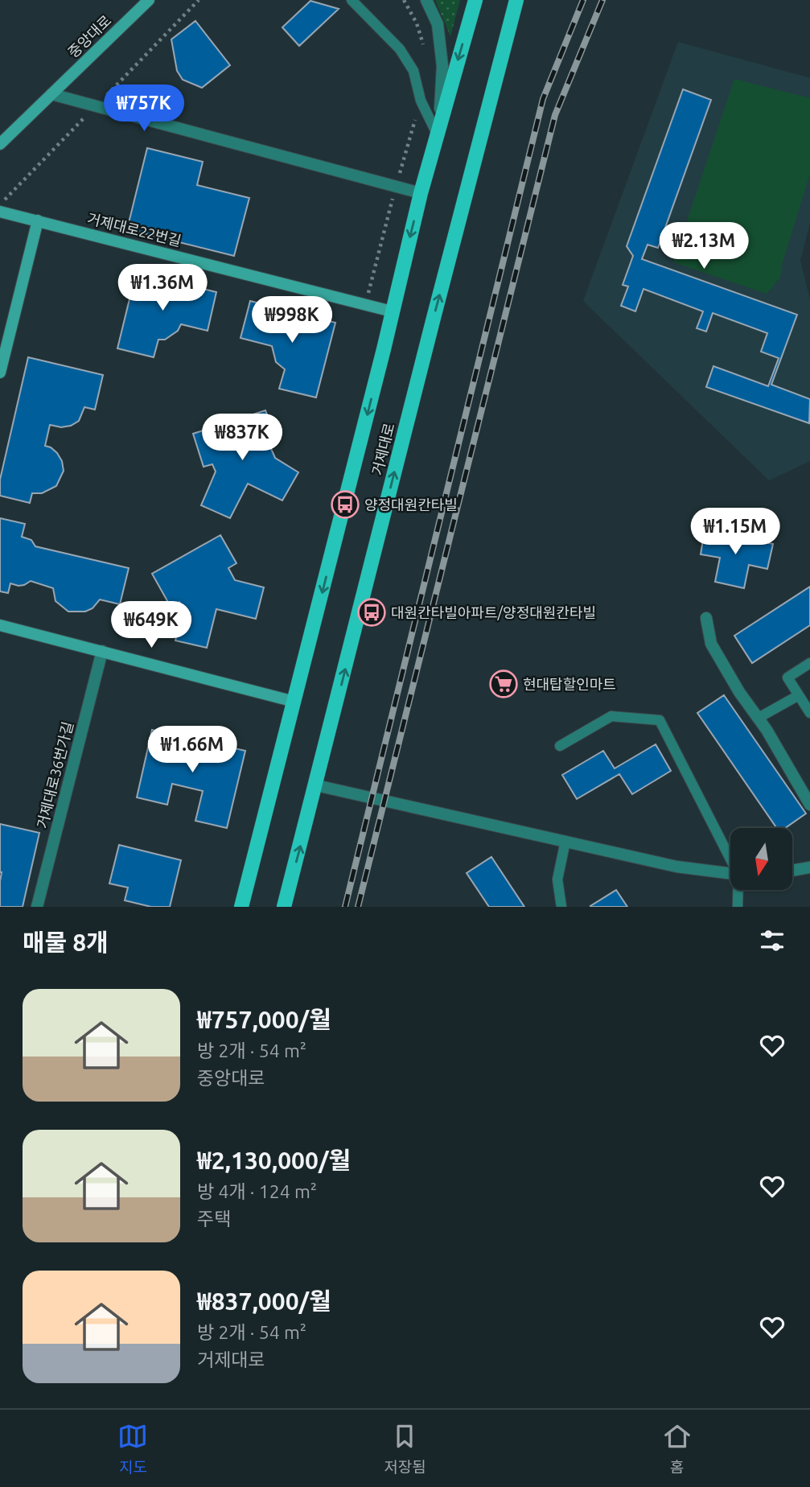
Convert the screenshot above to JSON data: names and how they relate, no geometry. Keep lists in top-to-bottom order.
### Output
{
  "streets": {
    "main road": ["거제대로"],
    "street": ["중앙대로", "거제대로22번길", "거제대로36번가길"]
  },
  "crossings": [
    ["거제대로22번길", "거제대로"]
  ],
  "places": {
    "bus stop": ["양정대원칸타빌", "대원칸타빌아파트/양정대원칸타빌"],
    "supermarket": ["현대탑할인마트"]
  },
  "north": "bottom",
  "page": {
    "price": [
      "₩757K",
      "₩2.13M",
      "₩1.36M",
      "₩998K",
      "₩837K",
      "₩1.15M",
      "₩649K",
      "₩1.66M"
    ],
    "heading": "매물 8개",
    "list": [
      {
        "name": "₩757,000/월",
        "note": "방 2개 · 54 m² · 중앙대로"
      },
      {
        "name": "₩2,130,000/월",
        "note": "방 4개 · 124 m² · 주택"
      },
      {
        "name": "₩837,000/월",
        "note": "방 2개 · 54 m² · 거제대로"
      }
    ],
    "tabs": ["지도", "저장됨", "홈"]
  }
}
